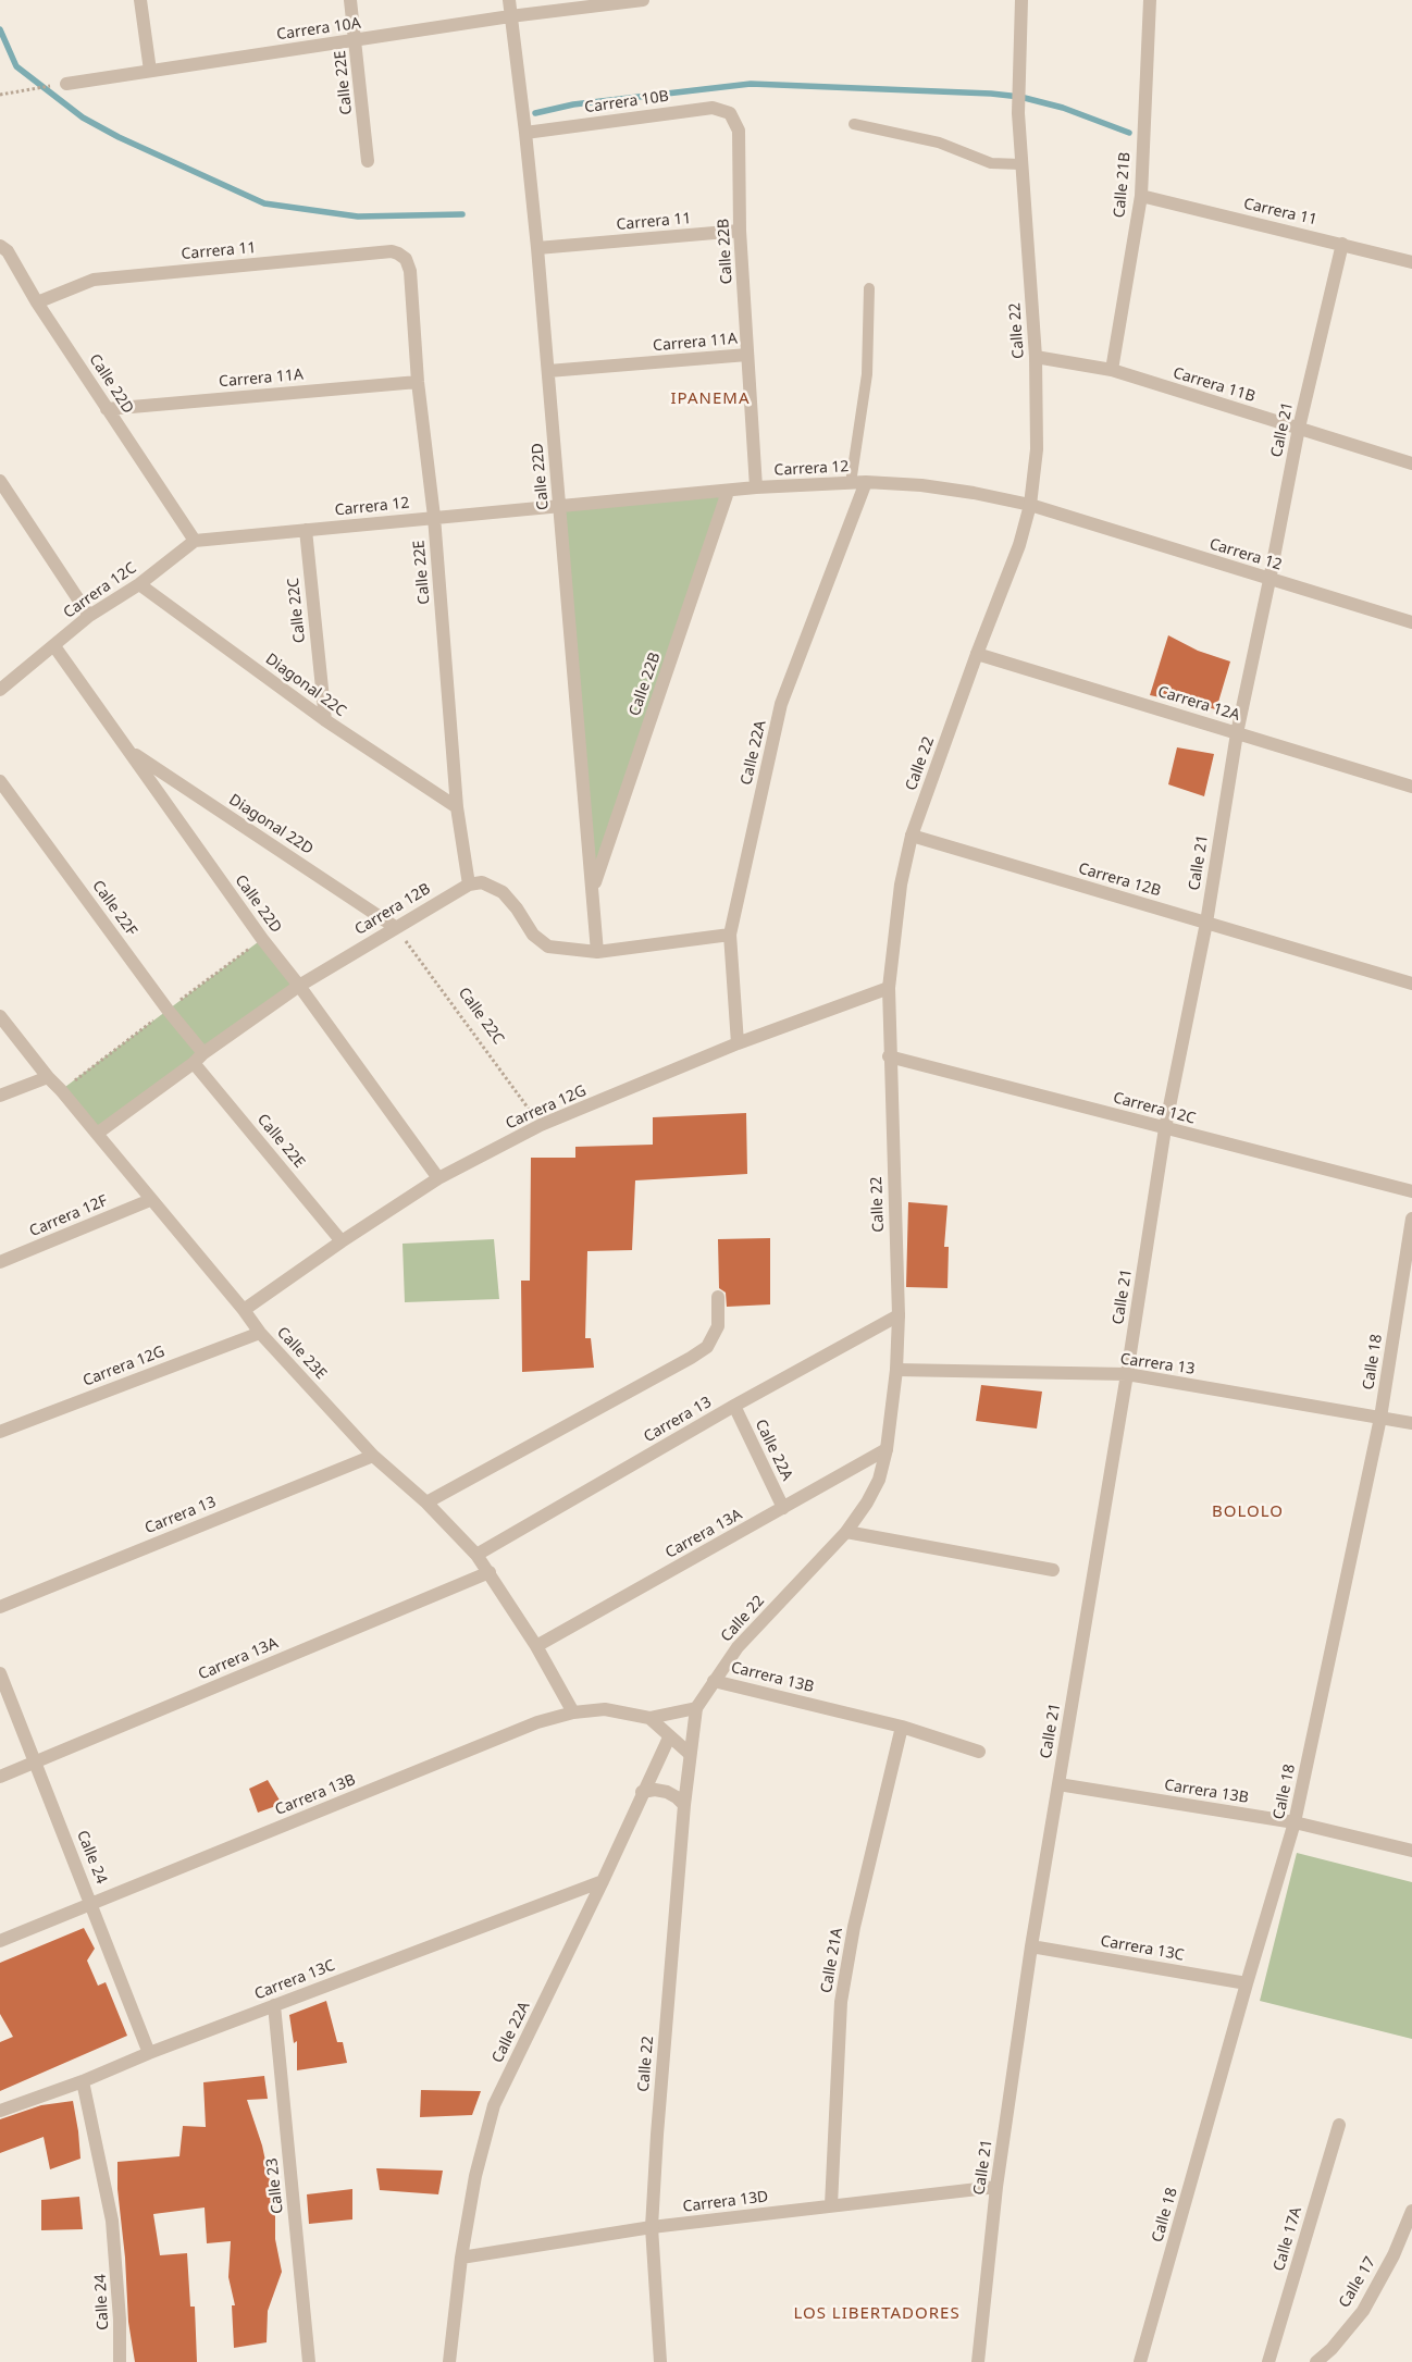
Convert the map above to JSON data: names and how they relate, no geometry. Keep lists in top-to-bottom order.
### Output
{
  "streets": {
    "street": [
      "Carrera 10A",
      "Calle 22E",
      "Carrera 10B",
      "Calle 21B",
      "Carrera 11",
      "Calle 22B",
      "Calle 22",
      "Carrera 11A",
      "Calle 22D",
      "Carrera 11B",
      "Calle 21",
      "Carrera 12",
      "Carrera 12C",
      "Calle 22C",
      "Diagonal 22C",
      "Carrera 12A",
      "Calle 22A",
      "Diagonal 22D",
      "Carrera 12B",
      "Calle 22F",
      "Carrera 12G",
      "Carrera 12F",
      "Calle 23E",
      "Calle 18",
      "Carrera 13",
      "Carrera 13A",
      "Carrera 13B",
      "Calle 24",
      "Carrera 13C",
      "Calle 21A",
      "Calle 23",
      "Carrera 13D",
      "Calle 17A",
      "Calle 17"
    ]
  },
  "crossings": [
    ["Carrera 10A", "Calle 22E"],
    ["Carrera 10A", "Calle 22D"],
    ["Calle 22E", "Carrera 11"],
    ["Calle 22E", "Carrera 11A"],
    ["Calle 22E", "Carrera 12"],
    ["Calle 22E", "Diagonal 22C"],
    ["Calle 22E", "Carrera 12B"],
    ["Calle 22E", "Calle 22F"],
    ["Calle 22E", "Carrera 12G"],
    ["Carrera 10B", "Calle 22B"],
    ["Carrera 10B", "Calle 22D"],
    ["Calle 21B", "Carrera 11"],
    ["Calle 21B", "Carrera 11B"],
    ["Carrera 11", "Calle 22B"],
    ["Carrera 11", "Calle 22D"],
    ["Carrera 11", "Calle 21"],
    ["Calle 22B", "Carrera 11A"],
    ["Calle 22B", "Calle 22D"],
    ["Calle 22B", "Carrera 12"],
    ["Calle 22", "Carrera 11B"],
    ["Calle 22", "Carrera 12"],
    ["Calle 22", "Carrera 12C"],
    ["Calle 22", "Carrera 12A"],
    ["Calle 22", "Carrera 12B"],
    ["Calle 22", "Carrera 12G"],
    ["Calle 22", "Carrera 13"],
    ["Calle 22", "Carrera 13A"],
    ["Calle 22", "Carrera 13B"],
    ["Calle 22", "Carrera 13D"],
    ["Carrera 11A", "Calle 22D"],
    ["Calle 22D", "Carrera 12"],
    ["Calle 22D", "Carrera 12C"],
    ["Calle 22D", "Diagonal 22D"],
    ["Calle 22D", "Carrera 12B"],
    ["Calle 22D", "Carrera 12G"],
    ["Carrera 11B", "Calle 21"],
    ["Calle 21", "Carrera 12"],
    ["Calle 21", "Carrera 12C"],
    ["Calle 21", "Carrera 12A"],
    ["Calle 21", "Carrera 12B"],
    ["Calle 21", "Carrera 13"],
    ["Calle 21", "Carrera 13B"],
    ["Calle 21", "Carrera 13C"],
    ["Calle 21", "Carrera 13D"],
    ["Carrera 12", "Carrera 12C"],
    ["Carrera 12", "Calle 22C"],
    ["Carrera 12", "Calle 22A"],
    ["Carrera 12C", "Diagonal 22C"],
    ["Calle 22C", "Diagonal 22C"],
    ["Calle 22C", "Diagonal 22D"],
    ["Calle 22C", "Carrera 12B"],
    ["Calle 22C", "Carrera 12G"],
    ["Calle 22A", "Carrera 12G"],
    ["Calle 22A", "Carrera 13"],
    ["Calle 22A", "Carrera 13A"],
    ["Calle 22A", "Carrera 13C"],
    ["Calle 22A", "Carrera 13D"],
    ["Diagonal 22D", "Carrera 12B"],
    ["Carrera 12B", "Calle 22F"],
    ["Carrera 12B", "Calle 23E"],
    ["Carrera 12G", "Calle 23E"],
    ["Carrera 12F", "Calle 23E"],
    ["Calle 23E", "Carrera 13"],
    ["Calle 23E", "Carrera 13A"],
    ["Calle 23E", "Carrera 13B"],
    ["Calle 18", "Carrera 13"],
    ["Calle 18", "Carrera 13B"],
    ["Calle 18", "Carrera 13C"],
    ["Carrera 13A", "Calle 24"],
    ["Carrera 13B", "Calle 24"],
    ["Carrera 13B", "Calle 21A"],
    ["Calle 24", "Carrera 13C"],
    ["Carrera 13C", "Calle 23"],
    ["Calle 21A", "Carrera 13D"]
  ],
  "districts": ["IPANEMA", "BOLOLO", "LOS LIBERTADORES"]
}
